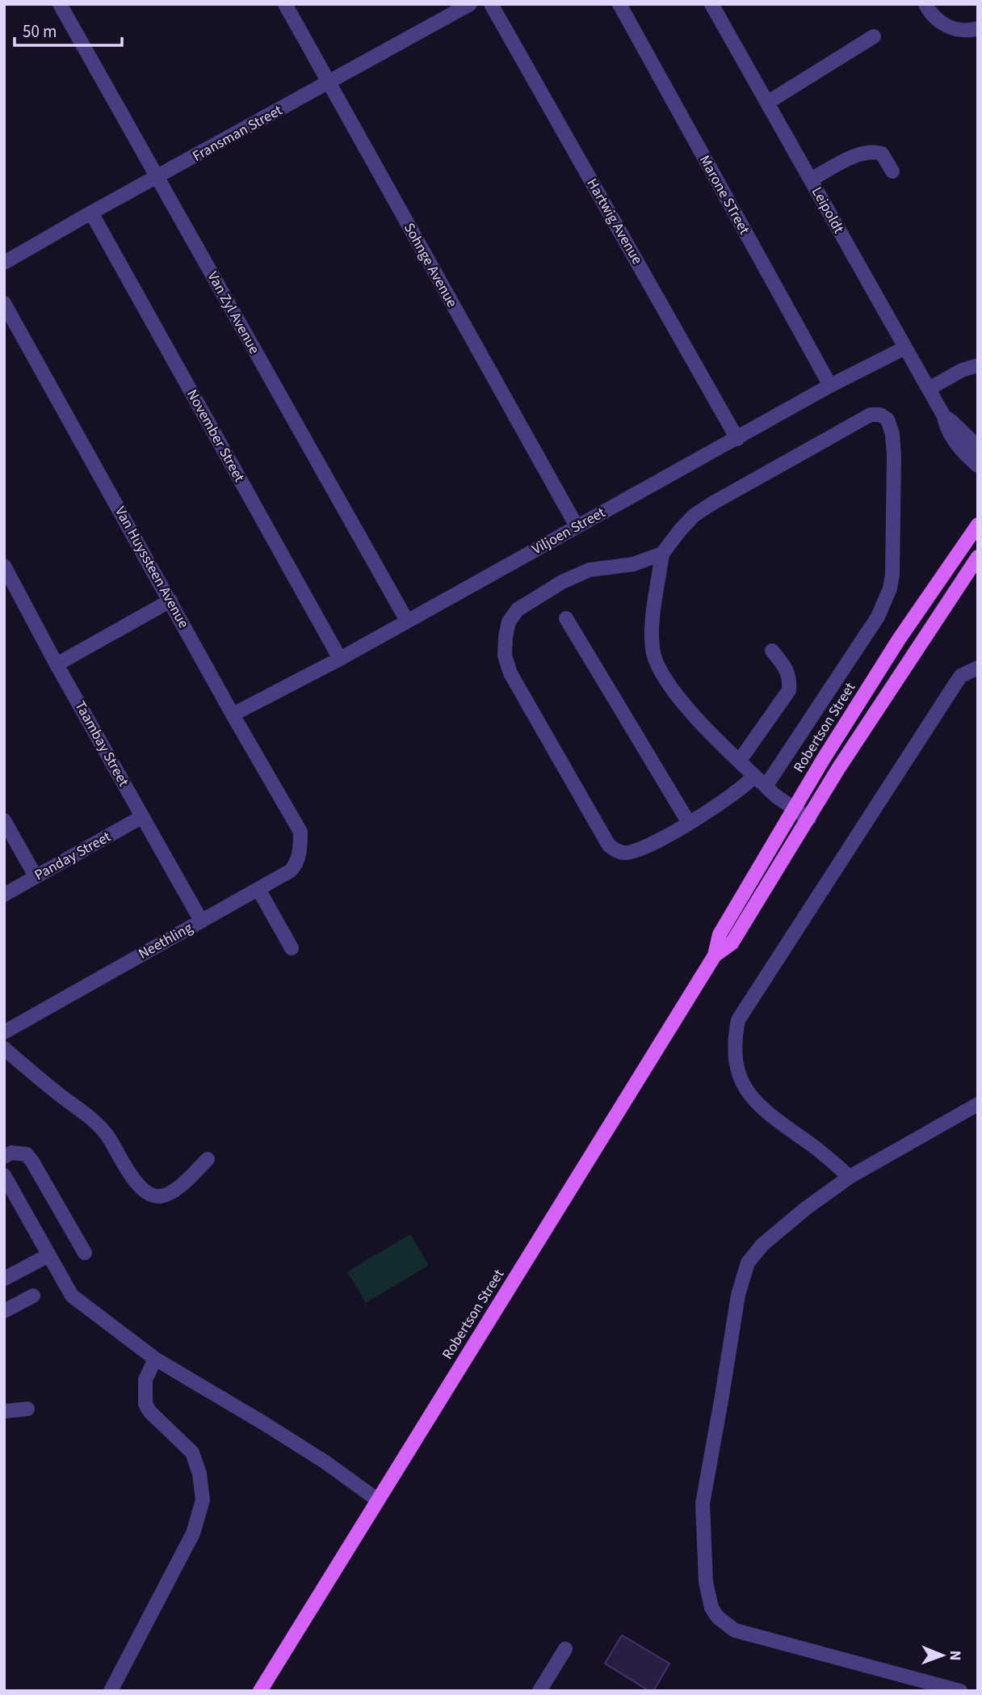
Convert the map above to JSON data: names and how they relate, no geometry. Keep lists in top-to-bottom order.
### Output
{
  "streets": {
    "main road": ["Robertson Street"],
    "street": [
      "Fransman Street",
      "Marone STreet",
      "Leipoldt",
      "Hartwig Avenue",
      "Sohnge Avenue",
      "Van Zyl Avenue",
      "November Street",
      "Viljoen Street",
      "Van Huyssteen Avenue",
      "Taambay Street",
      "Panday Street",
      "Neethling"
    ]
  },
  "crossings": [
    ["Fransman Street", "Sohnge Avenue"],
    ["Fransman Street", "Van Zyl Avenue"],
    ["Fransman Street", "November Street"],
    ["Marone STreet", "Viljoen Street"],
    ["Leipoldt", "Viljoen Street"],
    ["Hartwig Avenue", "Viljoen Street"],
    ["Sohnge Avenue", "Viljoen Street"],
    ["Van Zyl Avenue", "Viljoen Street"],
    ["November Street", "Viljoen Street"],
    ["Viljoen Street", "Van Huyssteen Avenue"],
    ["Van Huyssteen Avenue", "Neethling"],
    ["Taambay Street", "Panday Street"],
    ["Taambay Street", "Neethling"]
  ],
  "scale_bar": "50 m",
  "north": "right"
}
